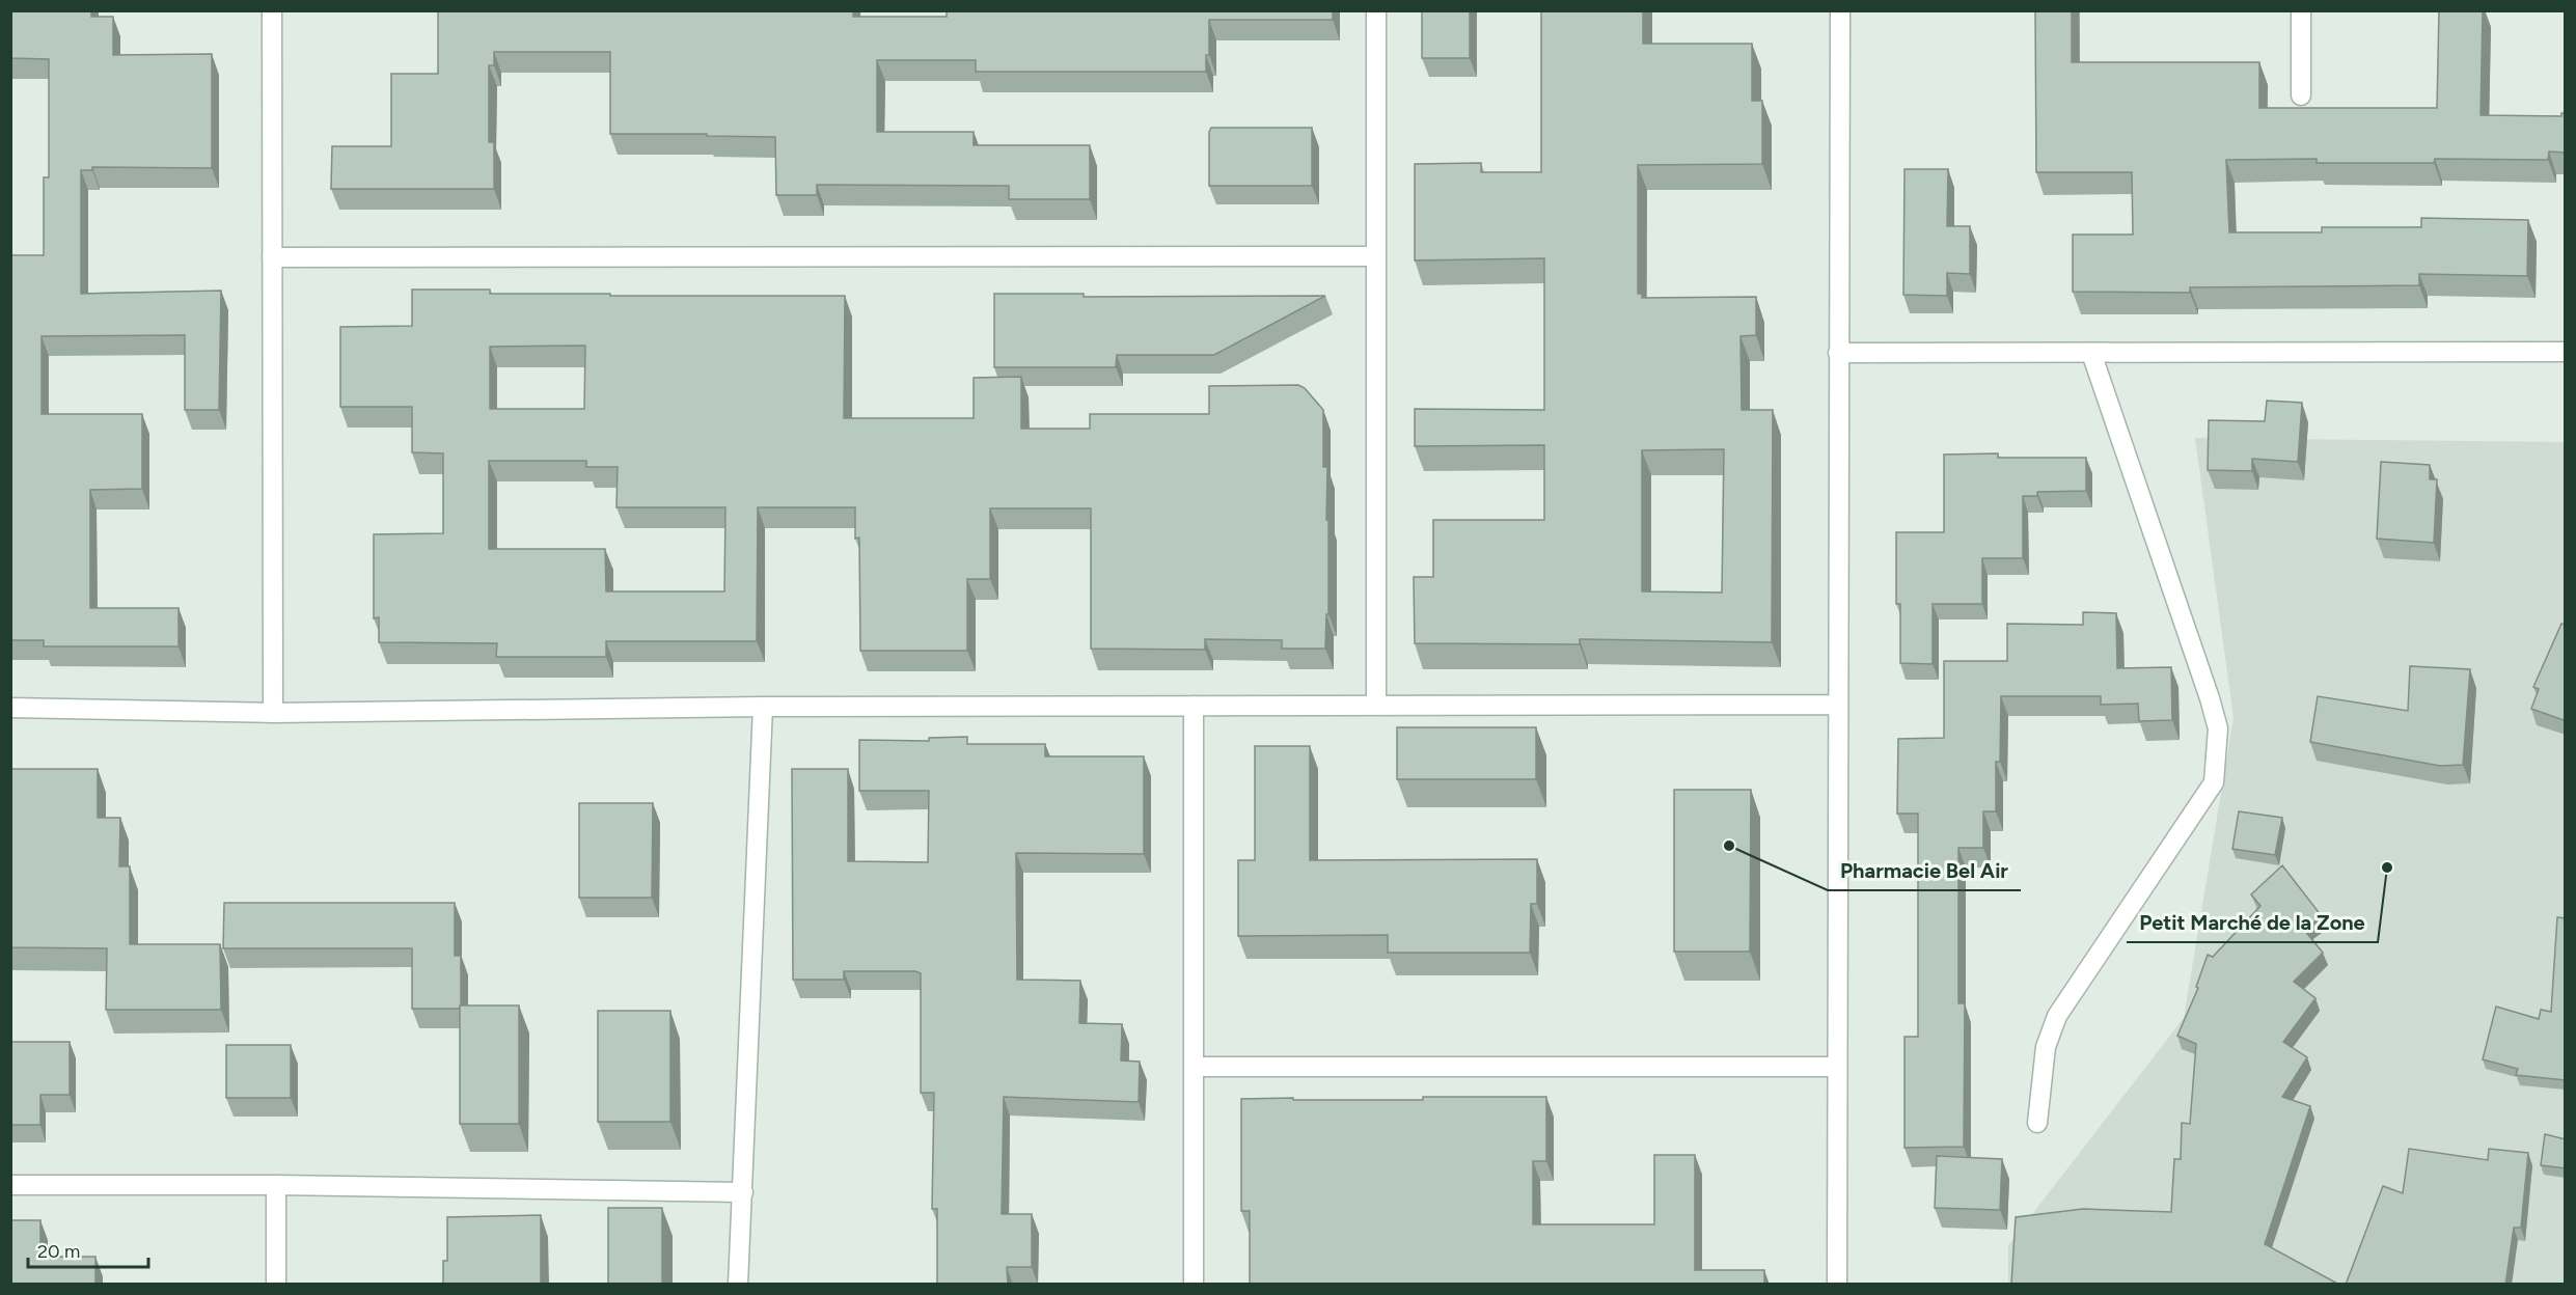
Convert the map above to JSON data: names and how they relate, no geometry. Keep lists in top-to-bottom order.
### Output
{
  "places": ["Pharmacie Bel Air", "Petit Marché de la Zone"],
  "scale_bar": "20 m"
}
